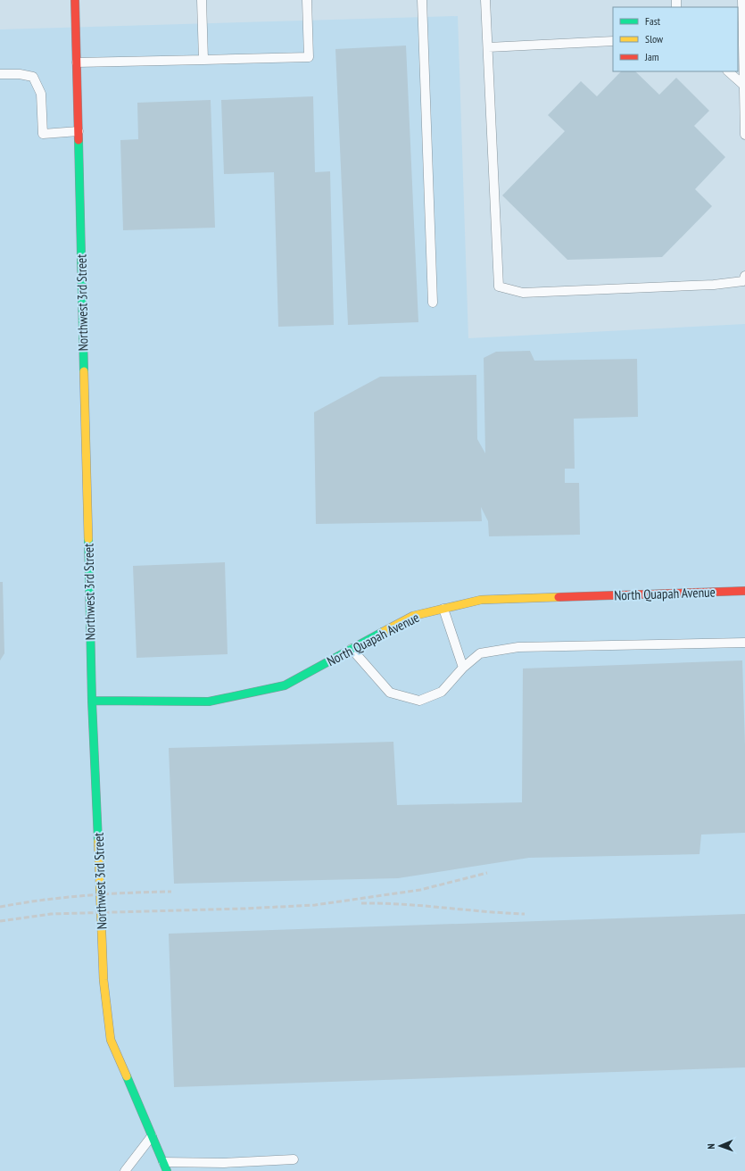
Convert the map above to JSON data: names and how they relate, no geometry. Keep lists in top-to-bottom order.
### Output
{
  "streets": {
    "street": ["Northwest 3rd Street", "North Quapah Avenue"]
  },
  "crossings": [
    ["Northwest 3rd Street", "North Quapah Avenue"]
  ],
  "legend": ["Fast", "Slow", "Jam"],
  "north": "left"
}
